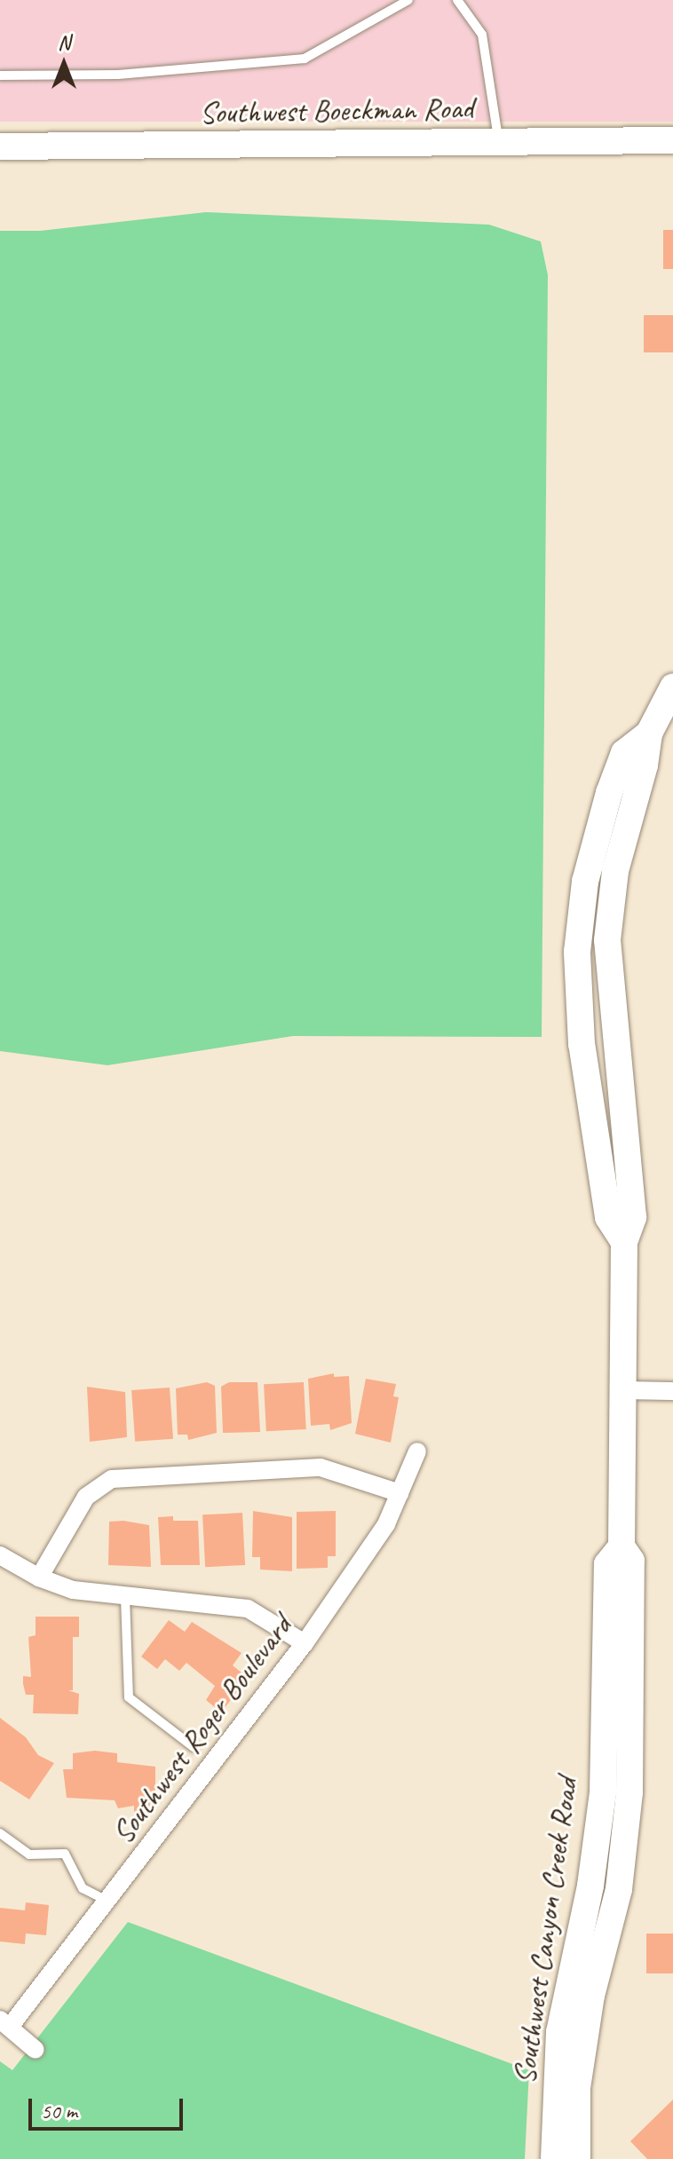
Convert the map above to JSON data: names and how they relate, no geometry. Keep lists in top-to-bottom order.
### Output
{
  "streets": {
    "main road": ["Southwest Boeckman Road", "Southwest Canyon Creek Road"],
    "street": ["Southwest Roger Boulevard"]
  },
  "scale_bar": "50 m",
  "north": "top"
}
